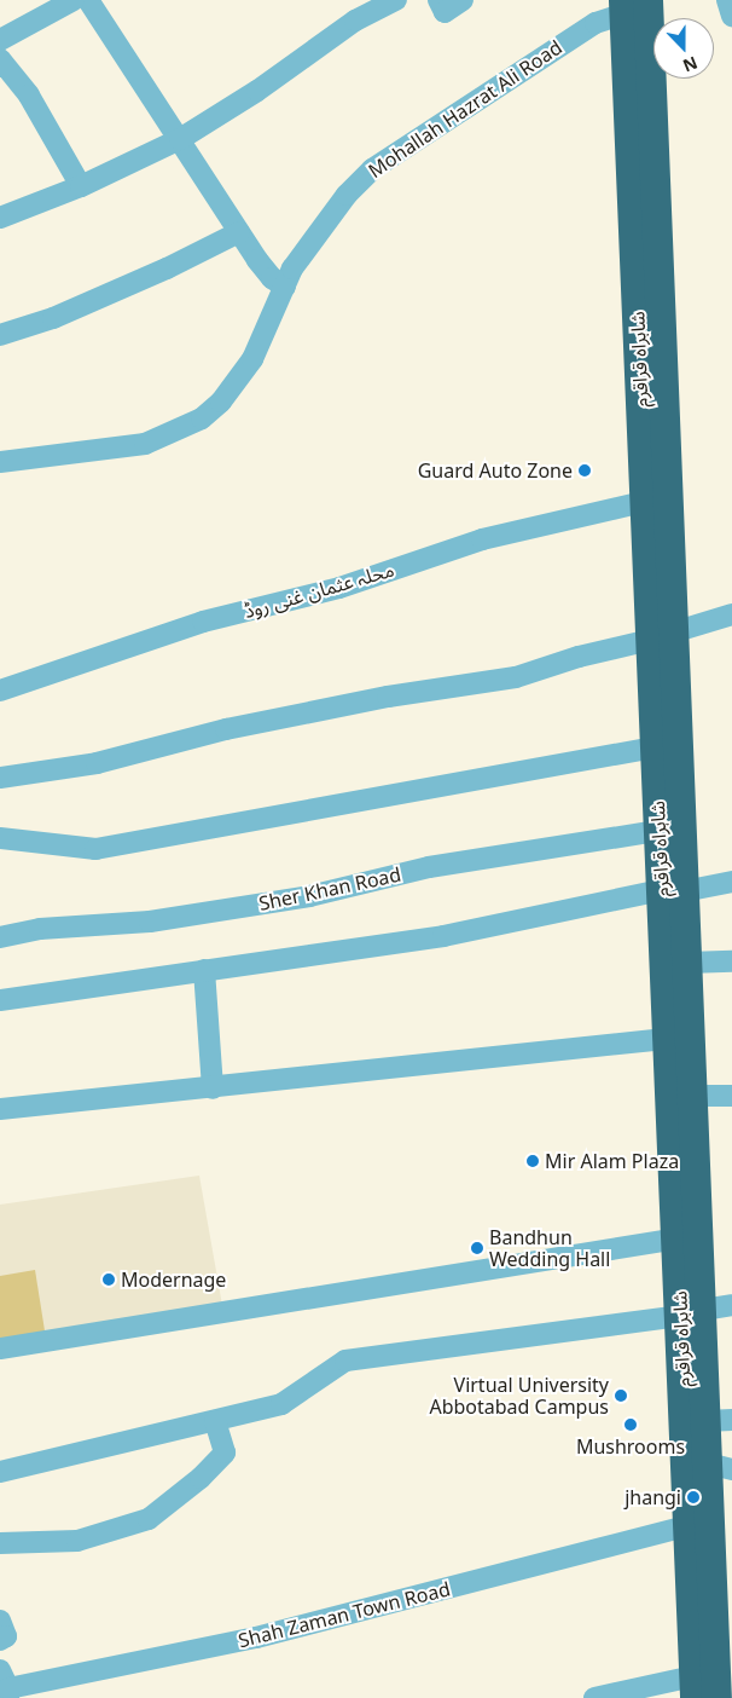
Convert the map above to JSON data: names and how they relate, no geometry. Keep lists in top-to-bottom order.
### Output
{
  "streets": {
    "highway": ["شاہراہ قراقرم"],
    "street": [
      "Mohallah Hazrat Ali Road",
      "محلہ عثمان غنی روڈ",
      "Sher Khan Road",
      "Shah Zaman Town Road"
    ]
  },
  "crossings": [
    ["Mohallah Hazrat Ali Road", "شاہراہ قراقرم"],
    ["شاہراہ قراقرم", "محلہ عثمان غنی روڈ"],
    ["شاہراہ قراقرم", "Sher Khan Road"],
    ["شاہراہ قراقرم", "Shah Zaman Town Road"]
  ],
  "places": [
    "Guard Auto Zone",
    "Mir Alam Plaza",
    "Bandhun Wedding Hall",
    "Modernage",
    "Virtual University Abbotabad Campus",
    "Mushrooms",
    "jhangi"
  ],
  "north": "bottom"
}
